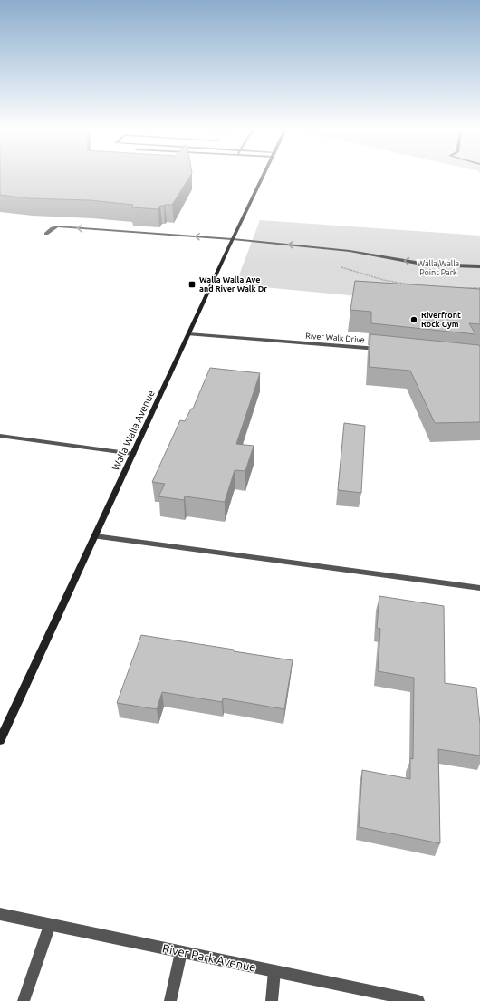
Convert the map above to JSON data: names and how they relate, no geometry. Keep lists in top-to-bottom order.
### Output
{
  "streets": {
    "street": ["River Walk Drive", "Walla Walla Avenue", "River Park Avenue"]
  },
  "crossings": [
    ["River Walk Drive", "Walla Walla Avenue"]
  ],
  "parks": ["Walla Walla Point Park"],
  "places": {
    "transit": ["Walla Walla Ave and River Walk Dr"],
    "other": ["Riverfront Rock Gym"]
  }
}
